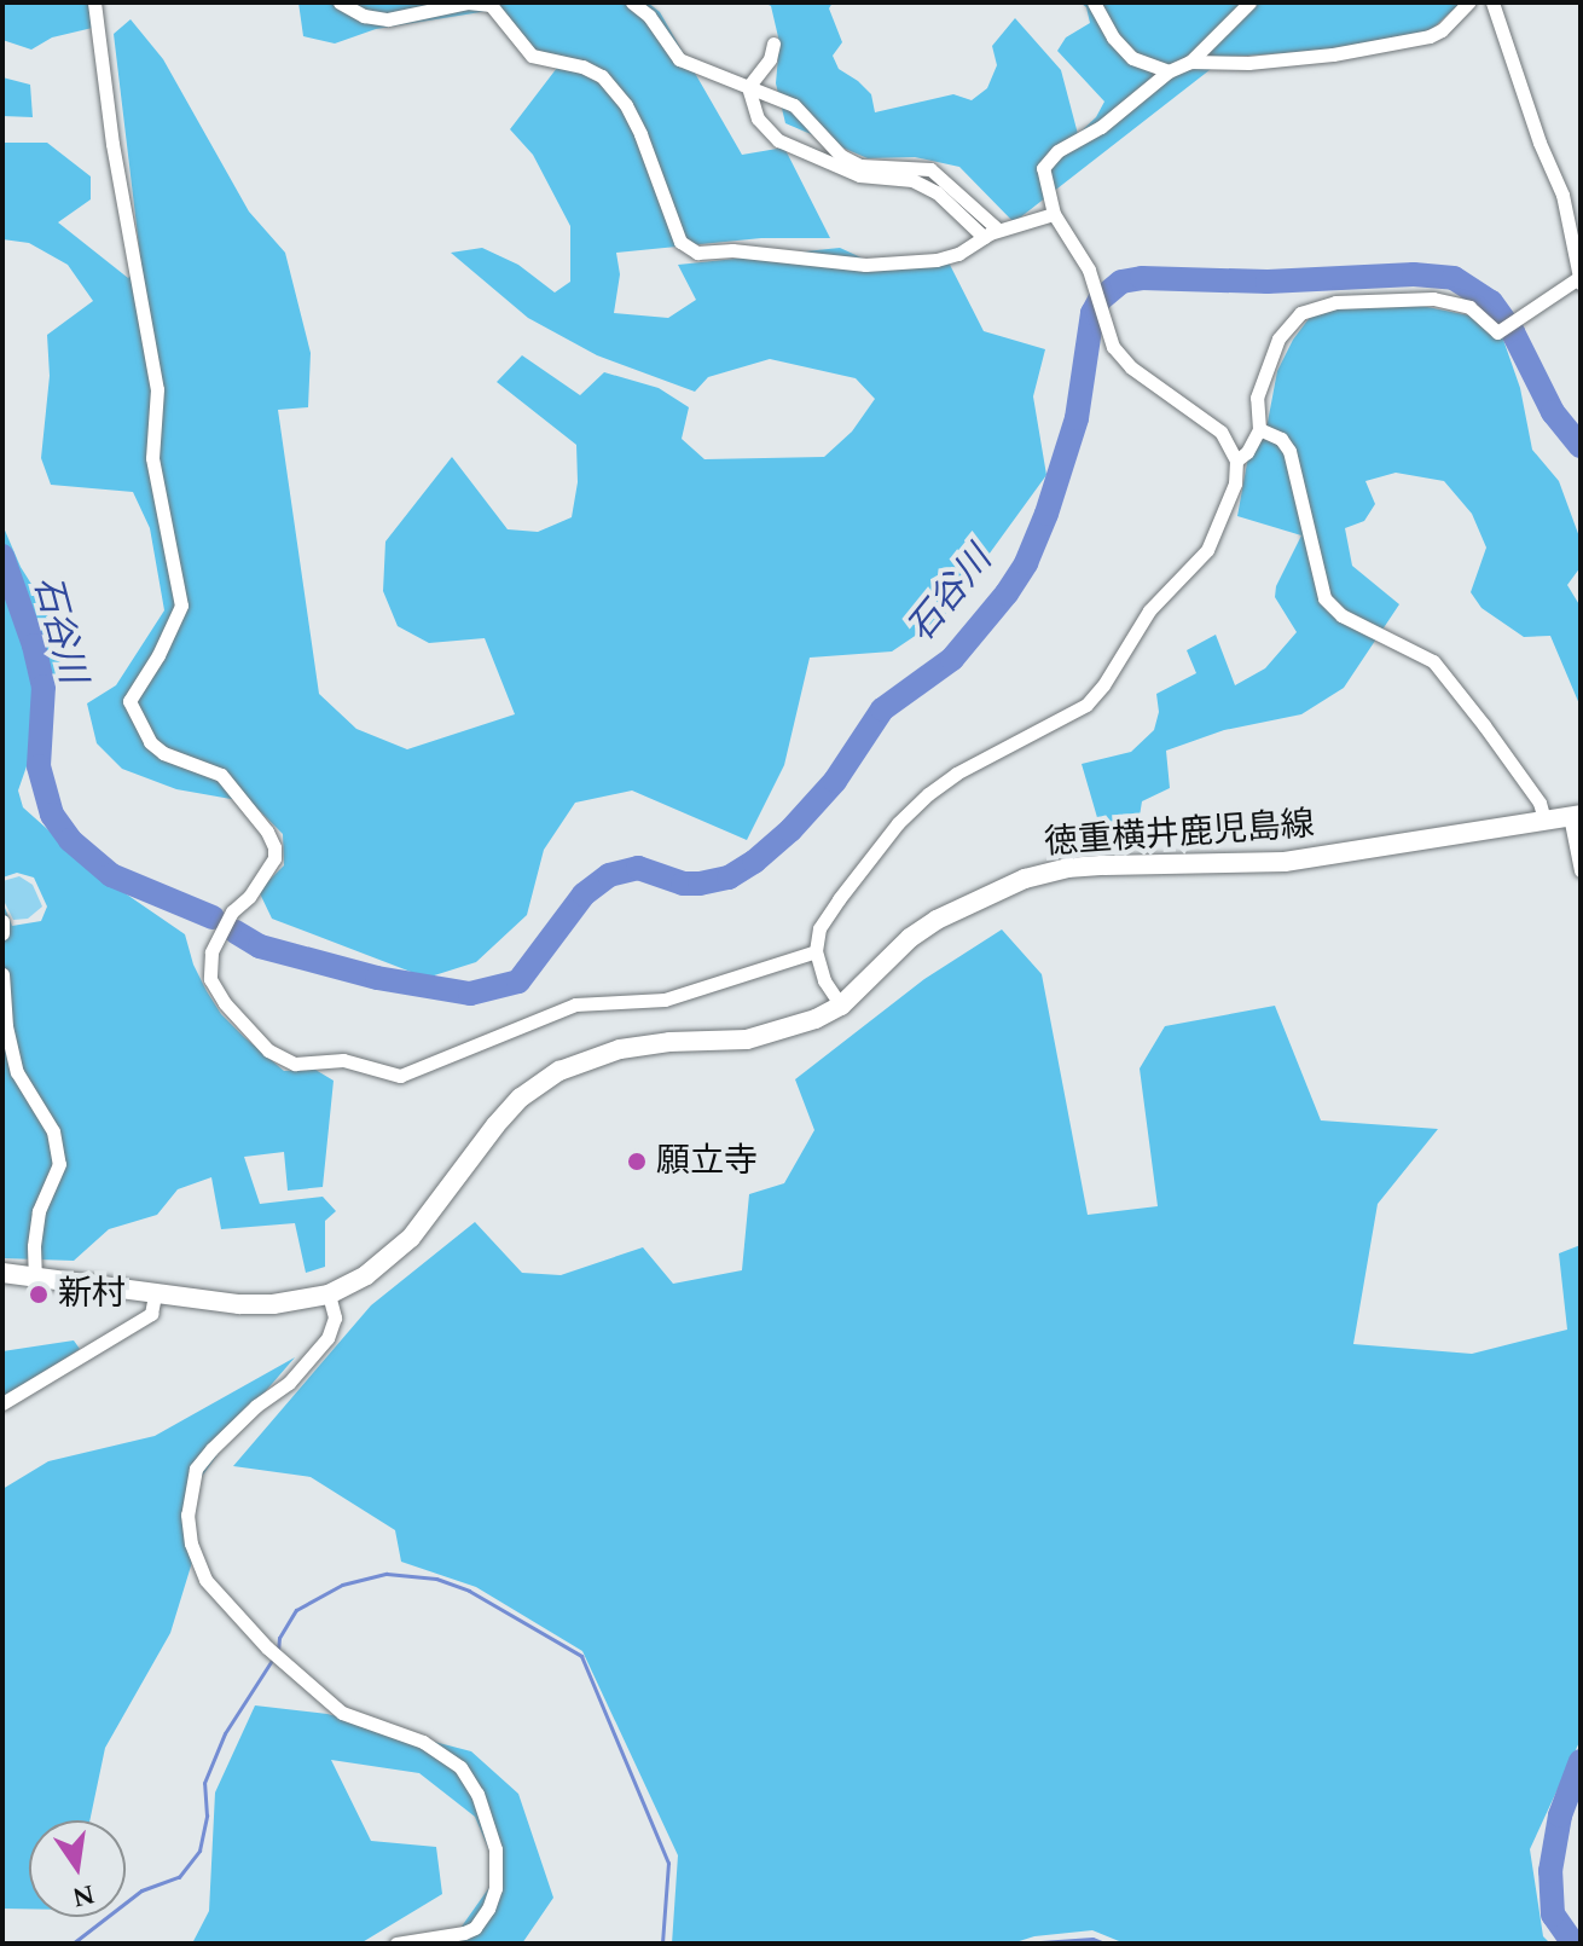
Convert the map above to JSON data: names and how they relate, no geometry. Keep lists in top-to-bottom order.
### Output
{
  "streets": {
    "main road": ["徳重横井鹿児島線"]
  },
  "water": ["石谷川"],
  "places": ["願立寺", "新村"],
  "north": "bottom"
}
